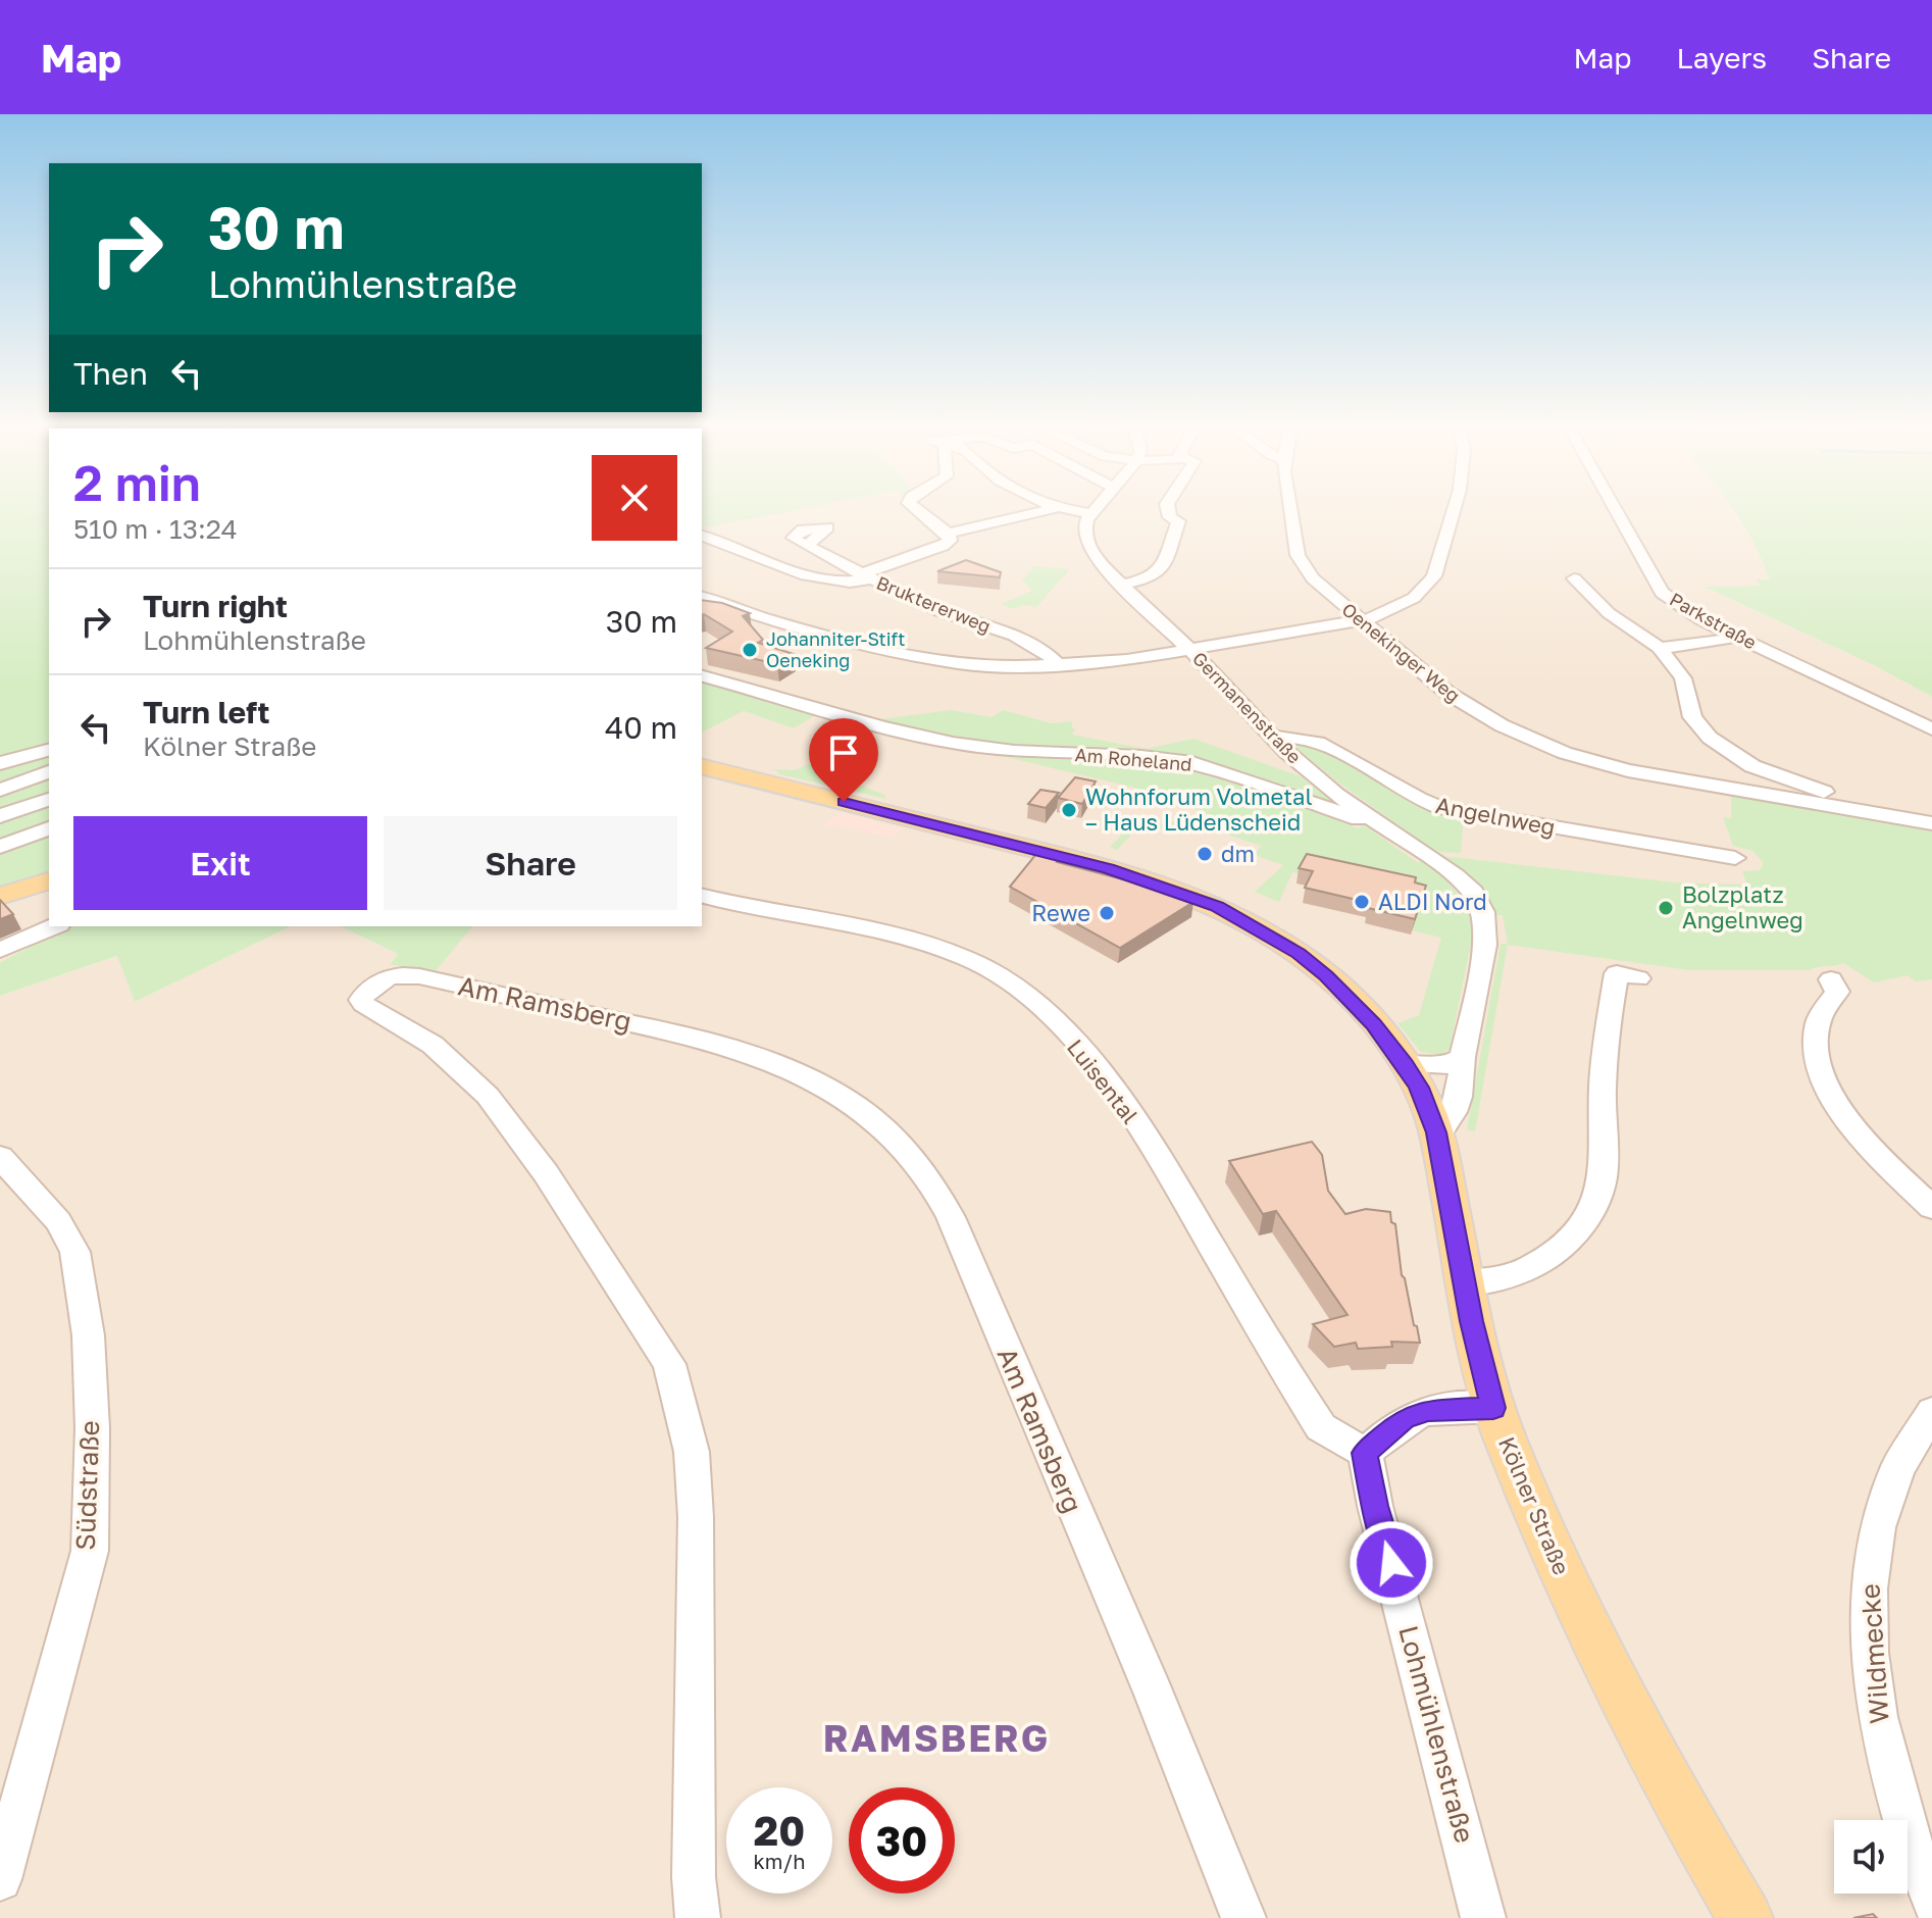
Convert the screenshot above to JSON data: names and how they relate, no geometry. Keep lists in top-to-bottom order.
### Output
{
  "streets": {
    "main road": ["Kölner Straße"],
    "street": [
      "Bruktererweg",
      "Parkstraße",
      "Oenekinger Weg",
      "Germanenstraße",
      "Am Roheland",
      "Angelnweg",
      "Am Ramsberg",
      "Luisental",
      "Südstraße",
      "Wildmecke",
      "Lohmühlenstraße"
    ]
  },
  "crossings": [
    ["Germanenstraße", "Am Roheland"],
    ["Germanenstraße", "Angelnweg"],
    ["Germanenstraße", "Kölner Straße"],
    ["Luisental", "Lohmühlenstraße"]
  ],
  "districts": ["RAMSBERG"],
  "places": [
    "Johanniter-Stift Oeneking",
    "Wohnforum Volmetal – Haus Lüdenscheid",
    "dm",
    "ALDI Nord",
    "Bolzplatz Angelnweg",
    "Rewe"
  ],
  "page": {
    "header": "Map",
    "nav": ["Map", "Layers", "Share"],
    "turn": ["30 m", "Lohmühlenstraße"],
    "then": "Then",
    "heading": ["2 min", "510 m · 13:24"],
    "list": [
      {
        "name": "Turn right",
        "note": "Lohmühlenstraße",
        "value": "30 m"
      },
      {
        "name": "Turn left",
        "note": "Kölner Straße",
        "value": "40 m"
      }
    ],
    "buttons": ["Exit", "Share"],
    "speed": "20 km/h",
    "limit": "30"
  }
}
